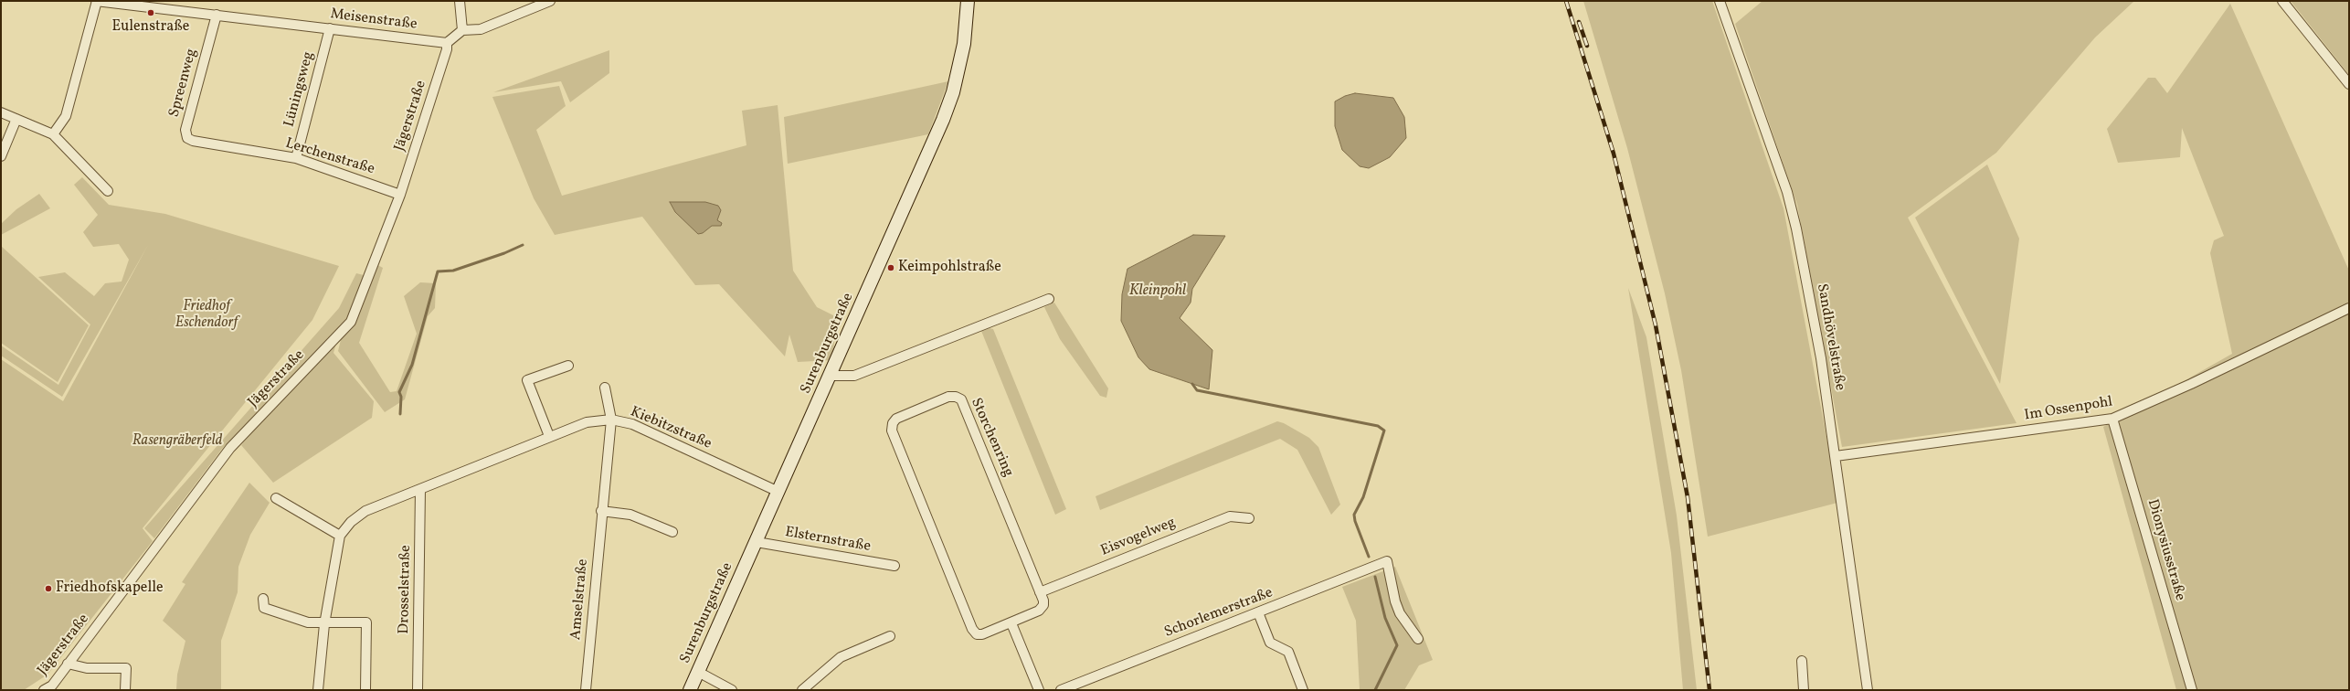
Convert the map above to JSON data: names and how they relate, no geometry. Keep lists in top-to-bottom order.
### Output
{
  "streets": {
    "street": [
      "Meisenstraße",
      "Spreenweg",
      "Lüningsweg",
      "Jägerstraße",
      "Lerchenstraße",
      "Sandhövelstraße",
      "Surenburgstraße",
      "Im Ossenpohl",
      "Kiebitzstraße",
      "Storchenring",
      "Eisvogelweg",
      "Elsternstraße",
      "Dionysiusstraße",
      "Drosselstraße",
      "Amselstraße",
      "Schorlemerstraße"
    ]
  },
  "crossings": [
    ["Meisenstraße", "Spreenweg"],
    ["Meisenstraße", "Lüningsweg"],
    ["Meisenstraße", "Jägerstraße"],
    ["Spreenweg", "Lerchenstraße"],
    ["Lüningsweg", "Lerchenstraße"],
    ["Jägerstraße", "Lerchenstraße"],
    ["Sandhövelstraße", "Im Ossenpohl"],
    ["Surenburgstraße", "Kiebitzstraße"],
    ["Surenburgstraße", "Elsternstraße"],
    ["Im Ossenpohl", "Dionysiusstraße"],
    ["Kiebitzstraße", "Drosselstraße"],
    ["Kiebitzstraße", "Amselstraße"],
    ["Storchenring", "Eisvogelweg"]
  ],
  "water": ["Kleinpohl"],
  "parks": ["Friedhof Eschendorf", "Rasengräberfeld"],
  "places": ["Eulenstraße", "Keimpohlstraße", "Friedhofskapelle"]
}
